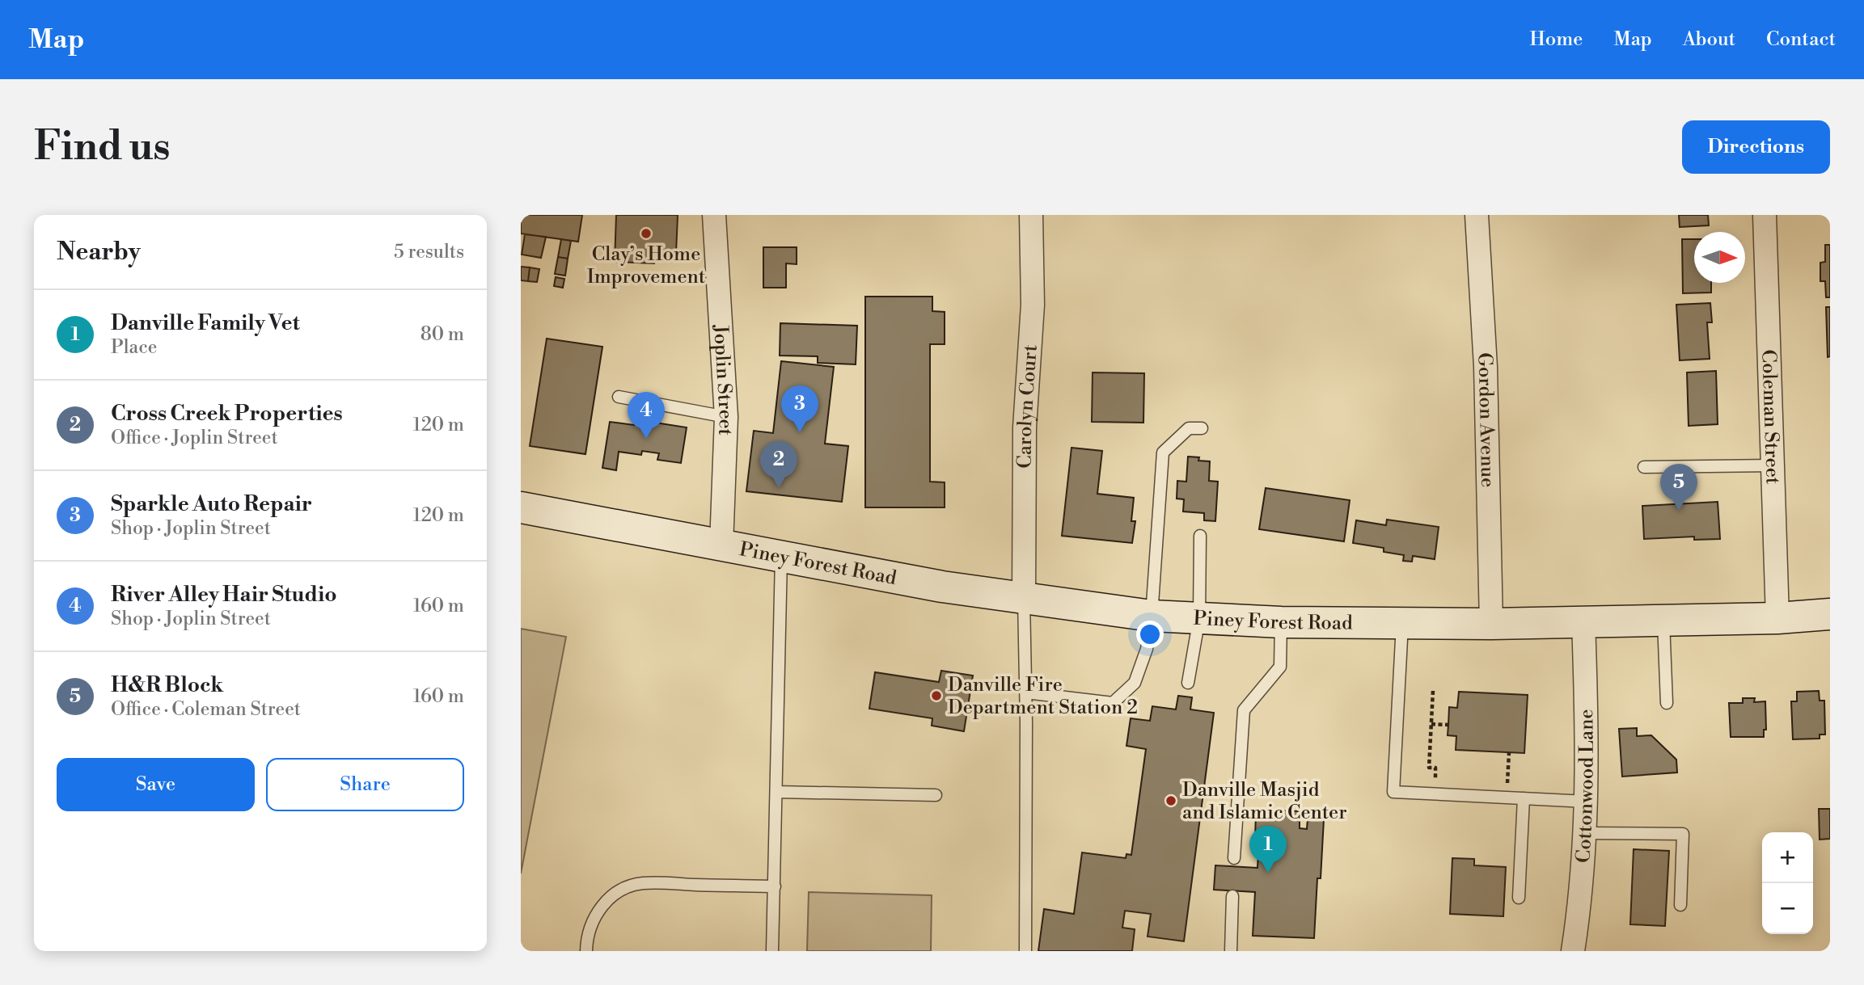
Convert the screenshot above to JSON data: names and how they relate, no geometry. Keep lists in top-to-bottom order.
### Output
{
  "streets": {
    "main road": ["Piney Forest Road"],
    "street": [
      "Joplin Street",
      "Carolyn Court",
      "Coleman Street",
      "Gordon Avenue",
      "Cottonwood Lane"
    ]
  },
  "crossings": [
    ["Joplin Street", "Piney Forest Road"],
    ["Carolyn Court", "Piney Forest Road"],
    ["Coleman Street", "Piney Forest Road"],
    ["Gordon Avenue", "Piney Forest Road"],
    ["Piney Forest Road", "Cottonwood Lane"]
  ],
  "places": ["Clay’s Home Improvement", "Danville Fire Department Station 2", "Danville Masjid and Islamic Center"],
  "north": "right",
  "page": {
    "header": "Map",
    "nav": [
      "Home",
      "Map",
      "About",
      "Contact"
    ],
    "buttons": [
      "Directions",
      ["Save", "Share"]
    ],
    "title": "Find us",
    "heading": ["Nearby", "5 results"],
    "list": [
      {
        "mark": "1",
        "name": "Danville Family Vet",
        "note": "Place",
        "value": "80 m"
      },
      {
        "mark": "2",
        "name": "Cross Creek Properties",
        "note": "Office · Joplin Street",
        "value": "120 m"
      },
      {
        "mark": "3",
        "name": "Sparkle Auto Repair",
        "note": "Shop · Joplin Street",
        "value": "120 m"
      },
      {
        "mark": "4",
        "name": "River Alley Hair Studio",
        "note": "Shop · Joplin Street",
        "value": "160 m"
      },
      {
        "mark": "5",
        "name": "H&R Block",
        "note": "Office · Coleman Street",
        "value": "160 m"
      }
    ],
    "pins": [
      "3",
      "4",
      "2",
      "5",
      "1"
    ],
    "map_buttons": ["+", "−"]
  }
}
